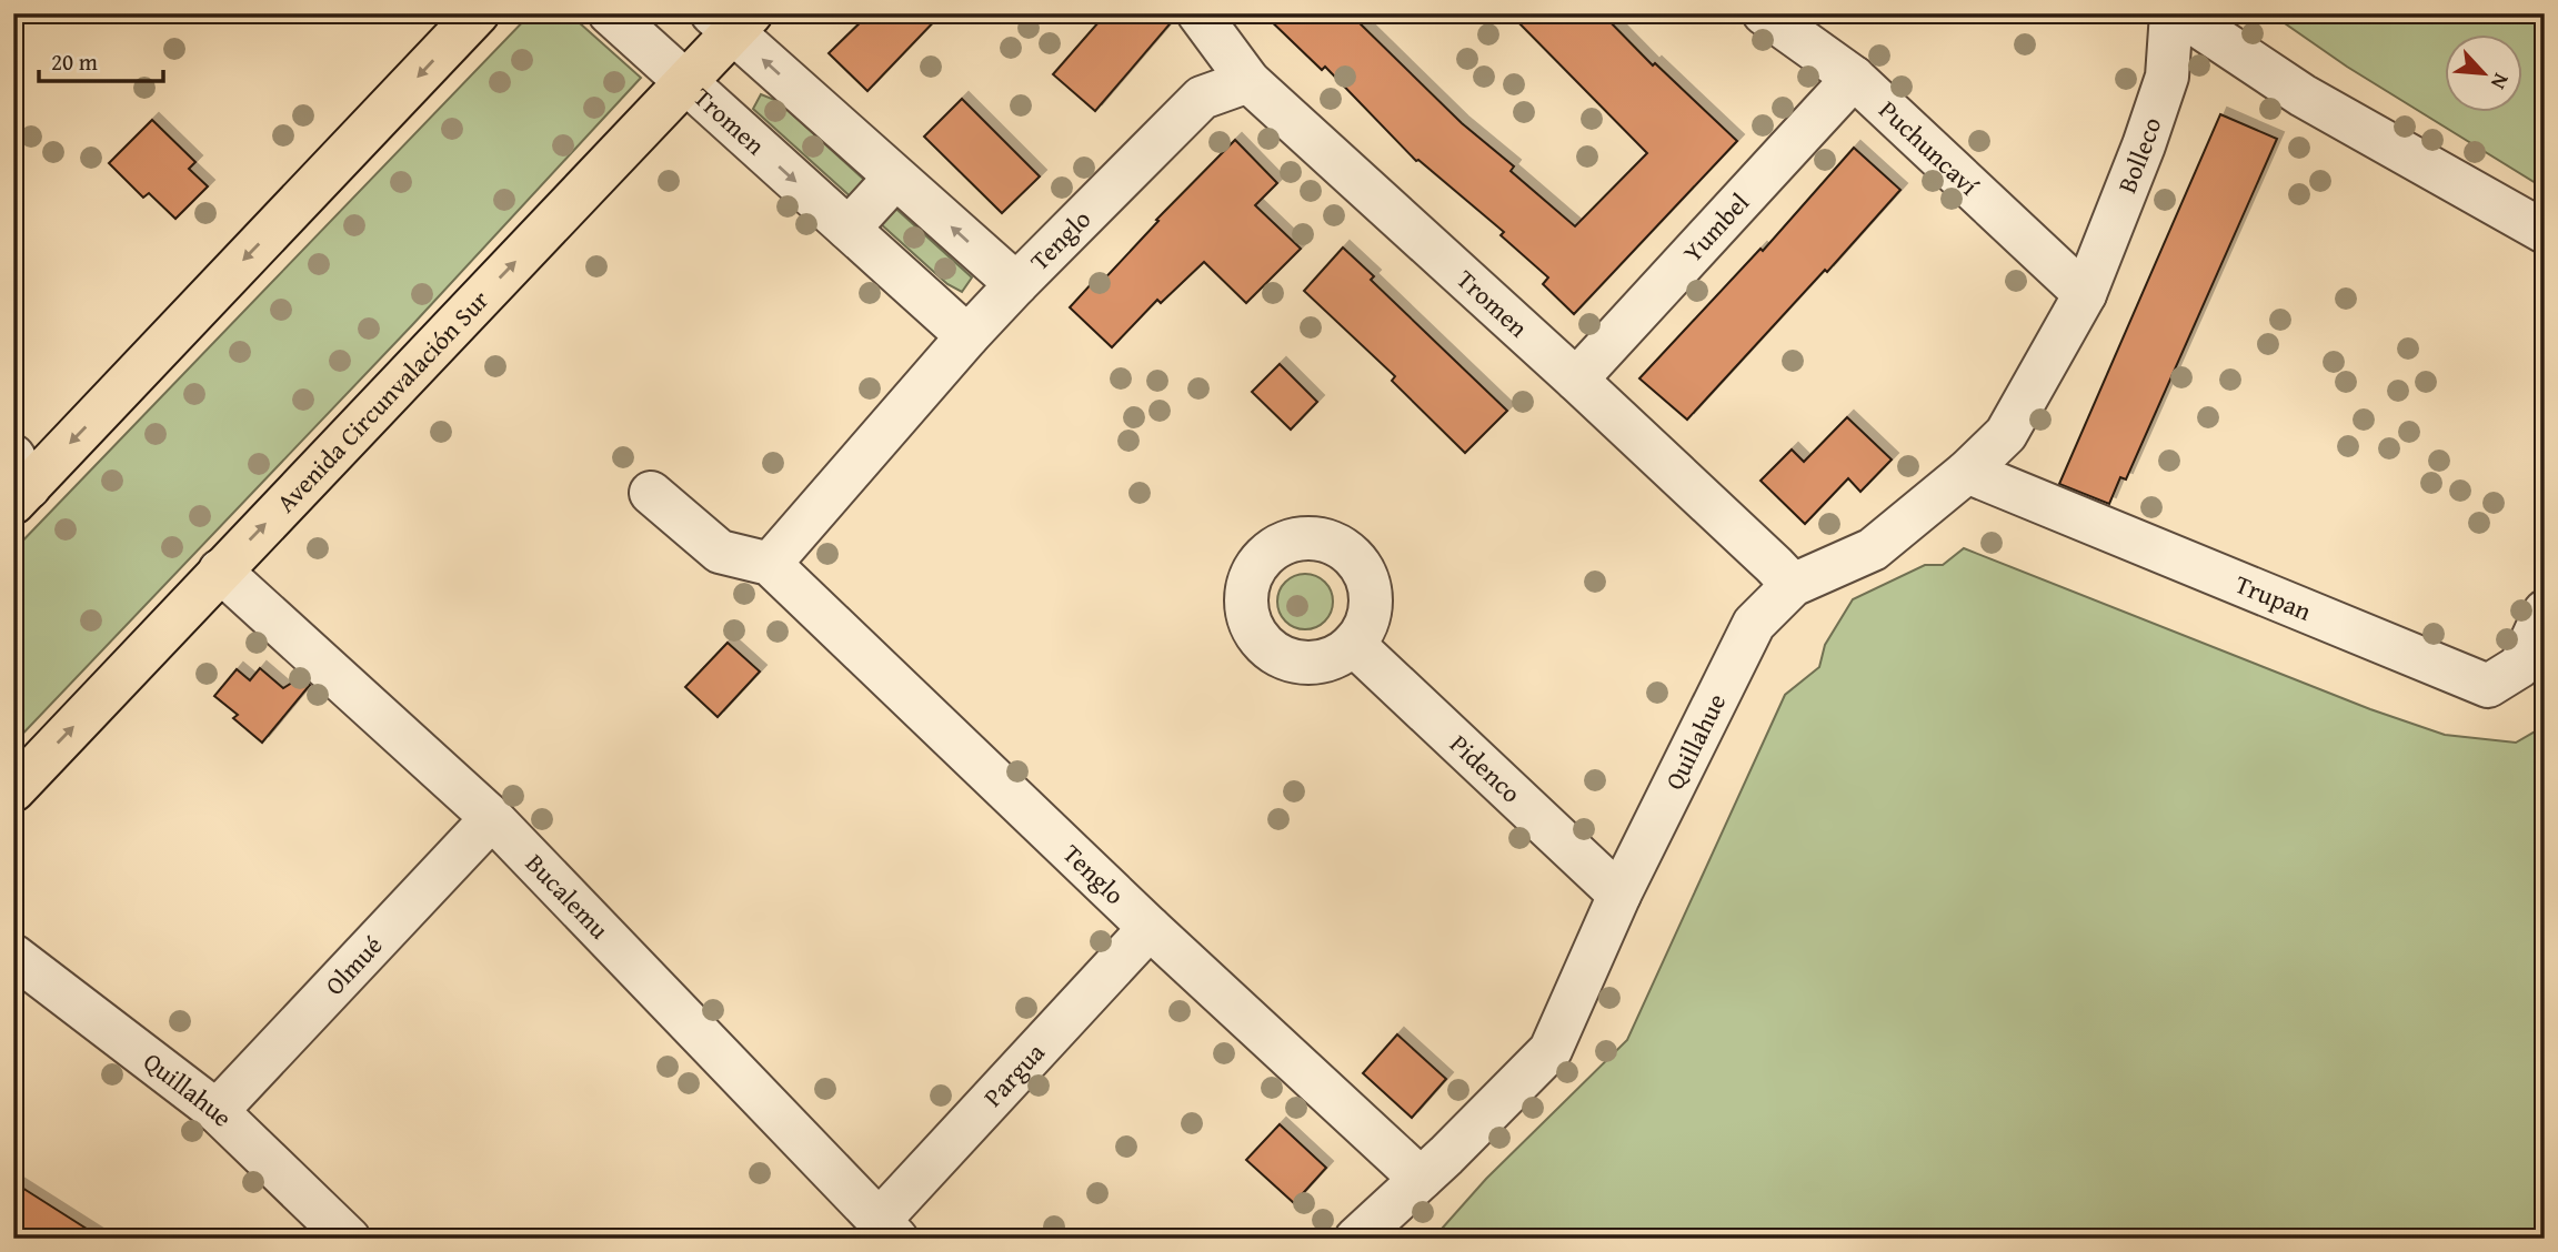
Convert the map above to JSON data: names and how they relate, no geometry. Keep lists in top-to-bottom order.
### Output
{
  "streets": {
    "main road": ["Avenida Circunvalación Sur"],
    "street": [
      "Tromen",
      "Puchuncaví",
      "Bolleco",
      "Yumbel",
      "Tenglo",
      "Trupan",
      "Quillahue",
      "Pidenco",
      "Bucalemu",
      "Olmué",
      "Pargua"
    ]
  },
  "crossings": [
    ["Tromen", "Yumbel"],
    ["Tromen", "Tenglo"],
    ["Tromen", "Avenida Circunvalación Sur"],
    ["Tromen", "Quillahue"],
    ["Puchuncaví", "Bolleco"],
    ["Puchuncaví", "Yumbel"],
    ["Puchuncaví", "Quillahue"],
    ["Bolleco", "Quillahue"],
    ["Tenglo", "Quillahue"],
    ["Tenglo", "Pargua"],
    ["Avenida Circunvalación Sur", "Bucalemu"],
    ["Trupan", "Quillahue"],
    ["Quillahue", "Pidenco"],
    ["Quillahue", "Olmué"],
    ["Bucalemu", "Olmué"],
    ["Bucalemu", "Pargua"]
  ],
  "scale_bar": "20 m",
  "north": "bottom right"
}
